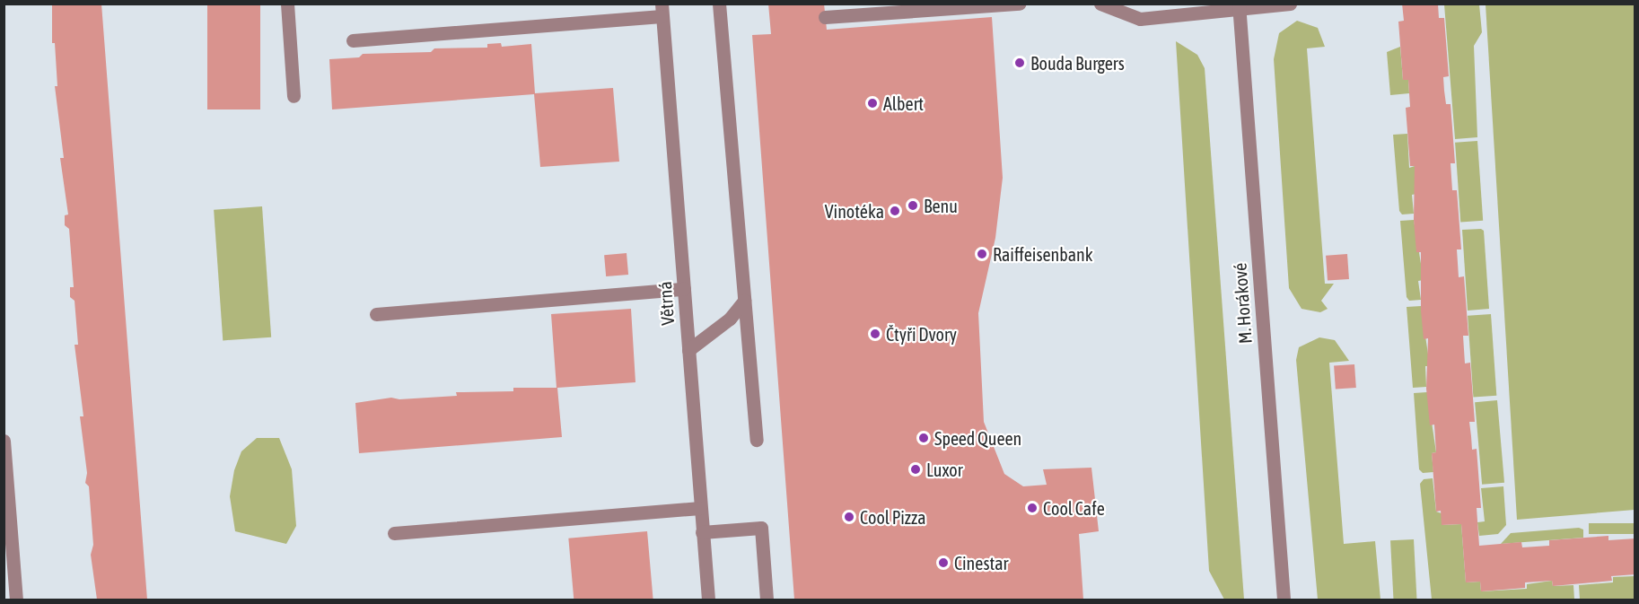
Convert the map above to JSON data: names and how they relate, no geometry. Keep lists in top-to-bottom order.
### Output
{
  "streets": {
    "street": ["Větrná", "M. Horákové"]
  },
  "places": [
    "Bouda Burgers",
    "Albert",
    "Benu",
    "Vinotéka",
    "Raiffeisenbank",
    "Čtyři Dvory",
    "Speed Queen",
    "Luxor",
    "Cool Cafe",
    "Cool Pizza",
    "Cinestar"
  ]
}
